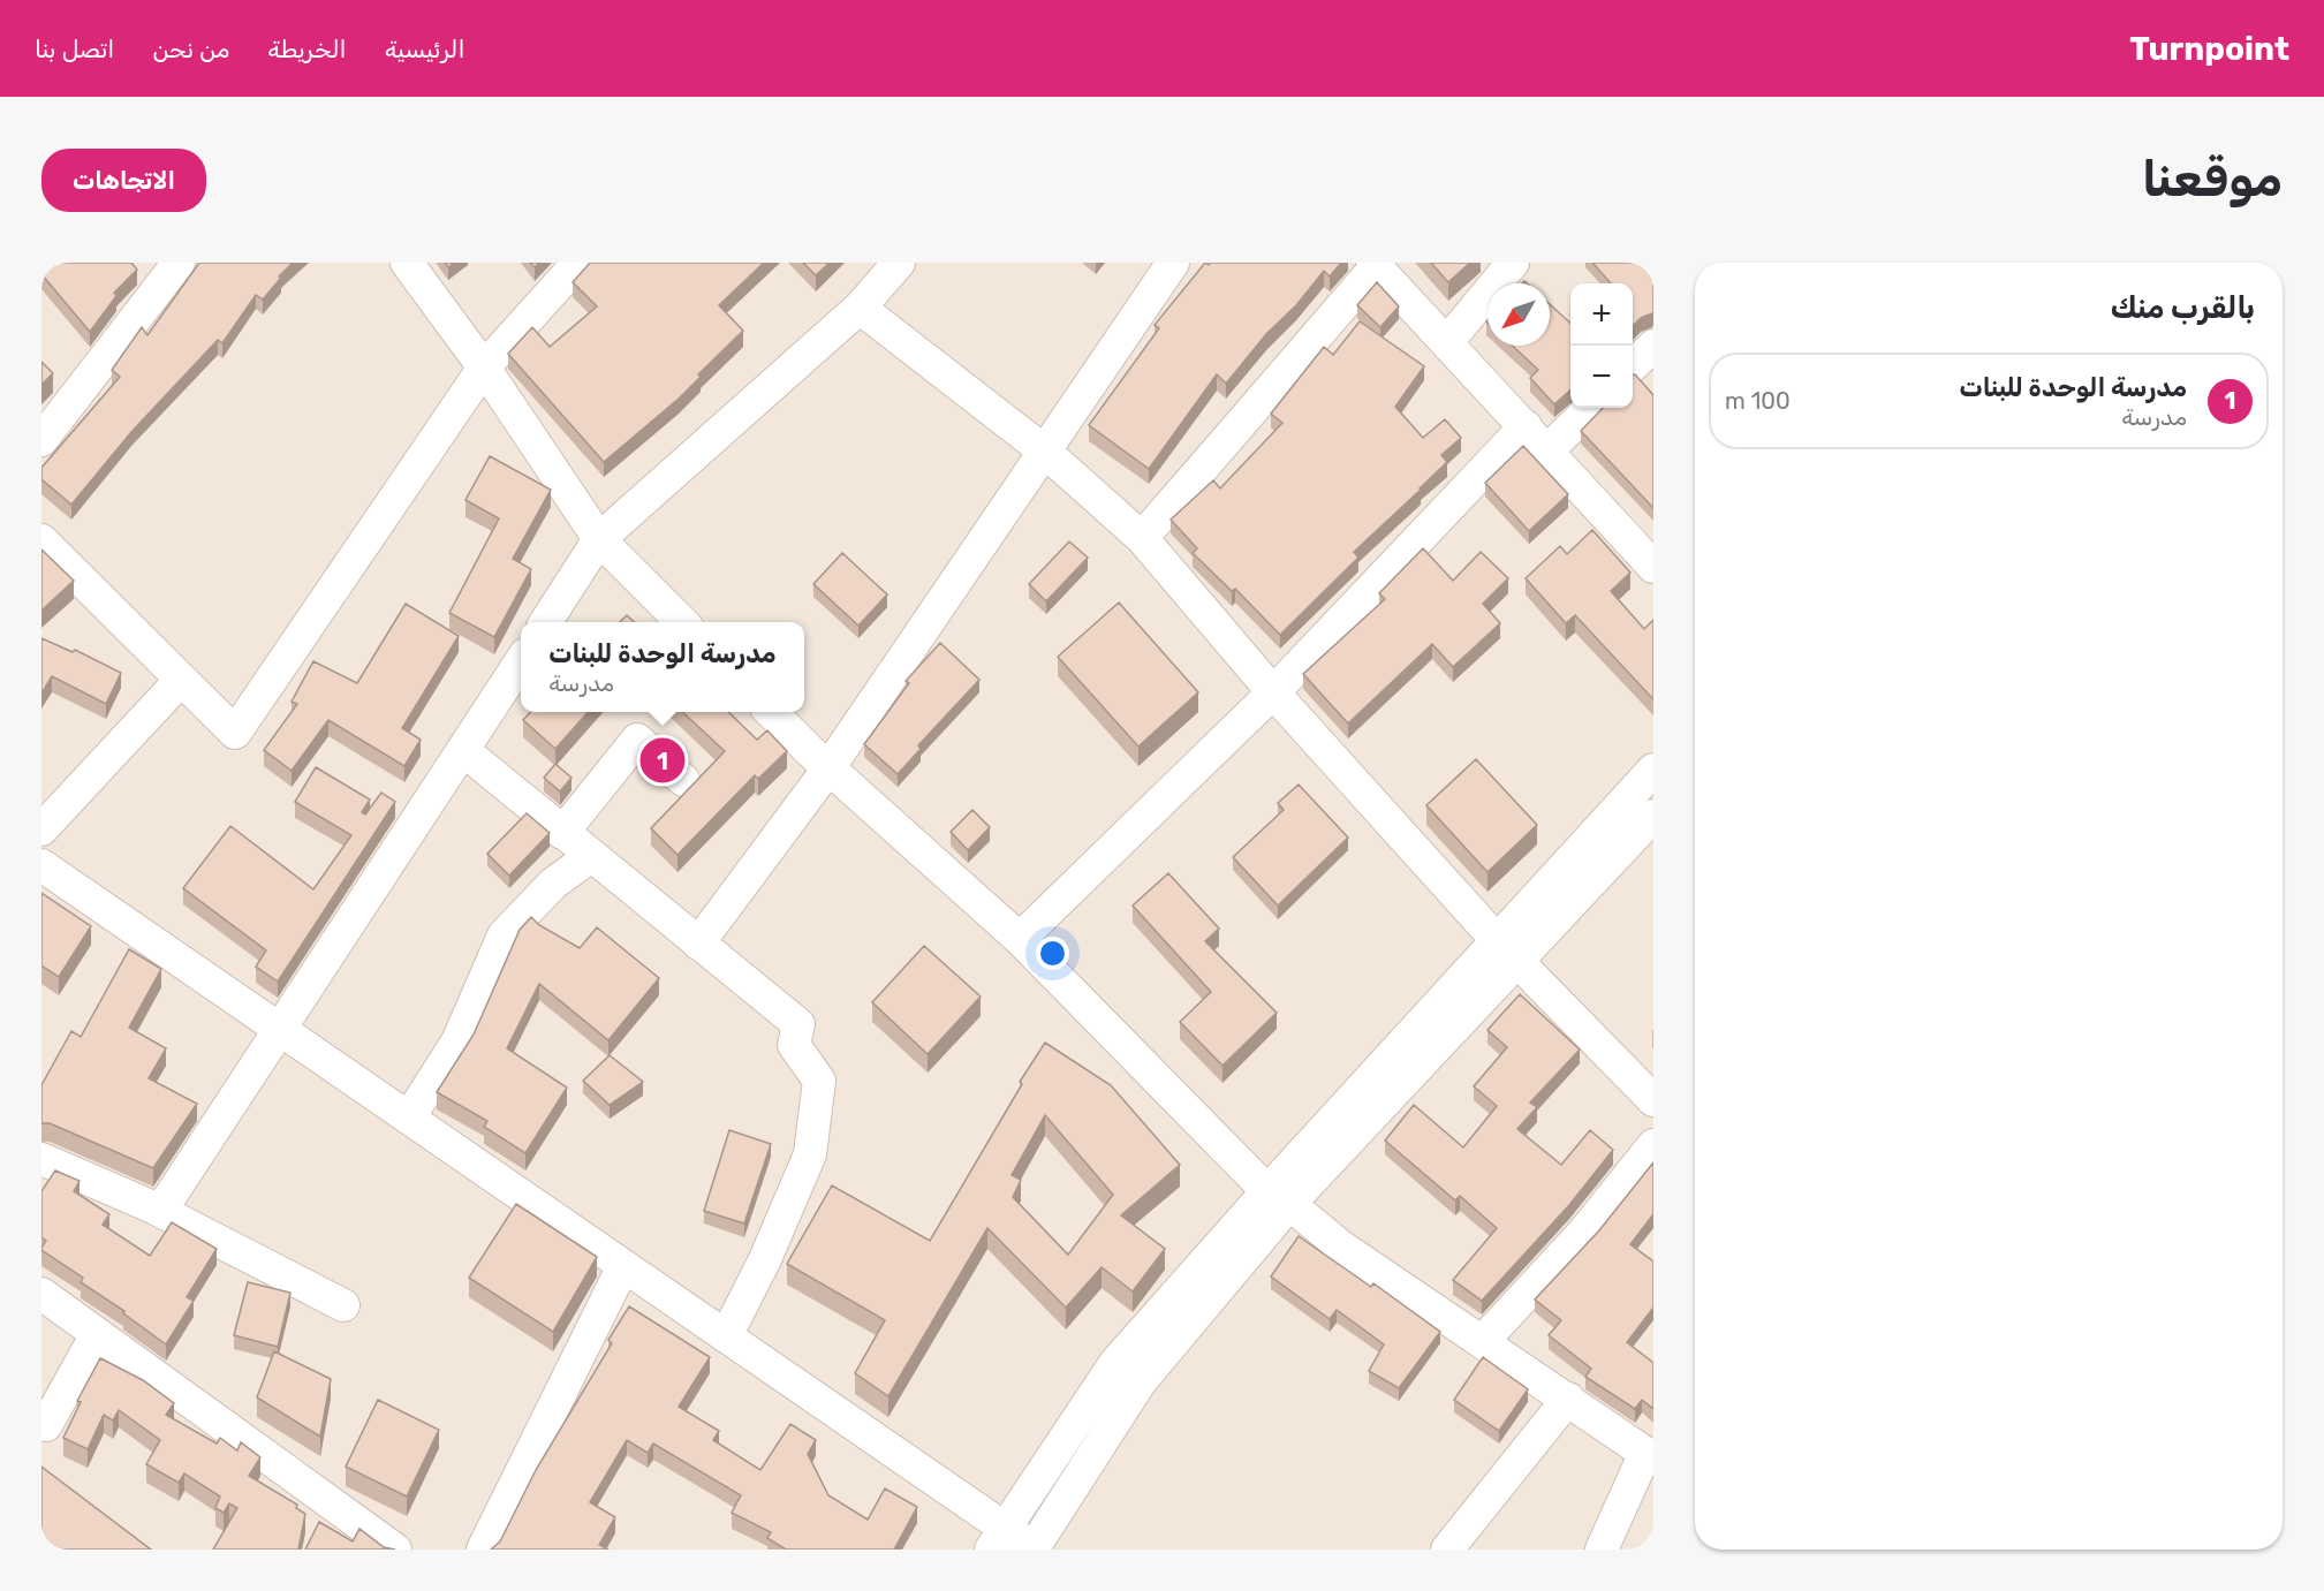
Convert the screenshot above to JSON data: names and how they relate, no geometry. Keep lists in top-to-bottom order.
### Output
{
  "north": "bottom left",
  "page": {
    "header": "Turnpoint",
    "nav": [
      "الرئيسية",
      "الخريطة",
      "من نحن",
      "اتصل بنا"
    ],
    "buttons": "الاتجاهات",
    "title": "موقعنا",
    "heading": "بالقرب منك",
    "map_buttons": ["+", "−"],
    "list": [
      {
        "mark": "1",
        "name": "مدرسة الوحدة للبنات",
        "note": "مدرسة",
        "value": "100 m"
      }
    ],
    "popup": ["مدرسة الوحدة للبنات", "مدرسة"],
    "pins": "1"
  }
}
